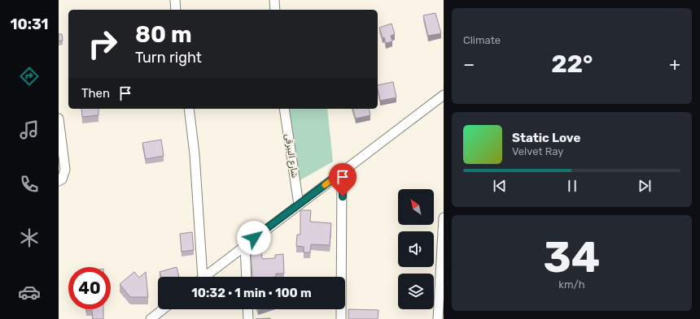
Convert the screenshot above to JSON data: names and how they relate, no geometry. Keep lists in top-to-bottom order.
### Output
{
  "streets": {
    "street": ["شارع البيرقى"]
  },
  "north": "top left",
  "page": {
    "tabs": "10:31",
    "tile": [
      "Climate",
      ["34", "km/h"]
    ],
    "turn": ["80 m", "Turn right"],
    "heat": ["−", "22°", "+"],
    "then": "Then",
    "song": ["Static Love", "Velvet Ray"],
    "limit": "40",
    "trip": "10:32 · 1 min · 100 m"
  }
}
